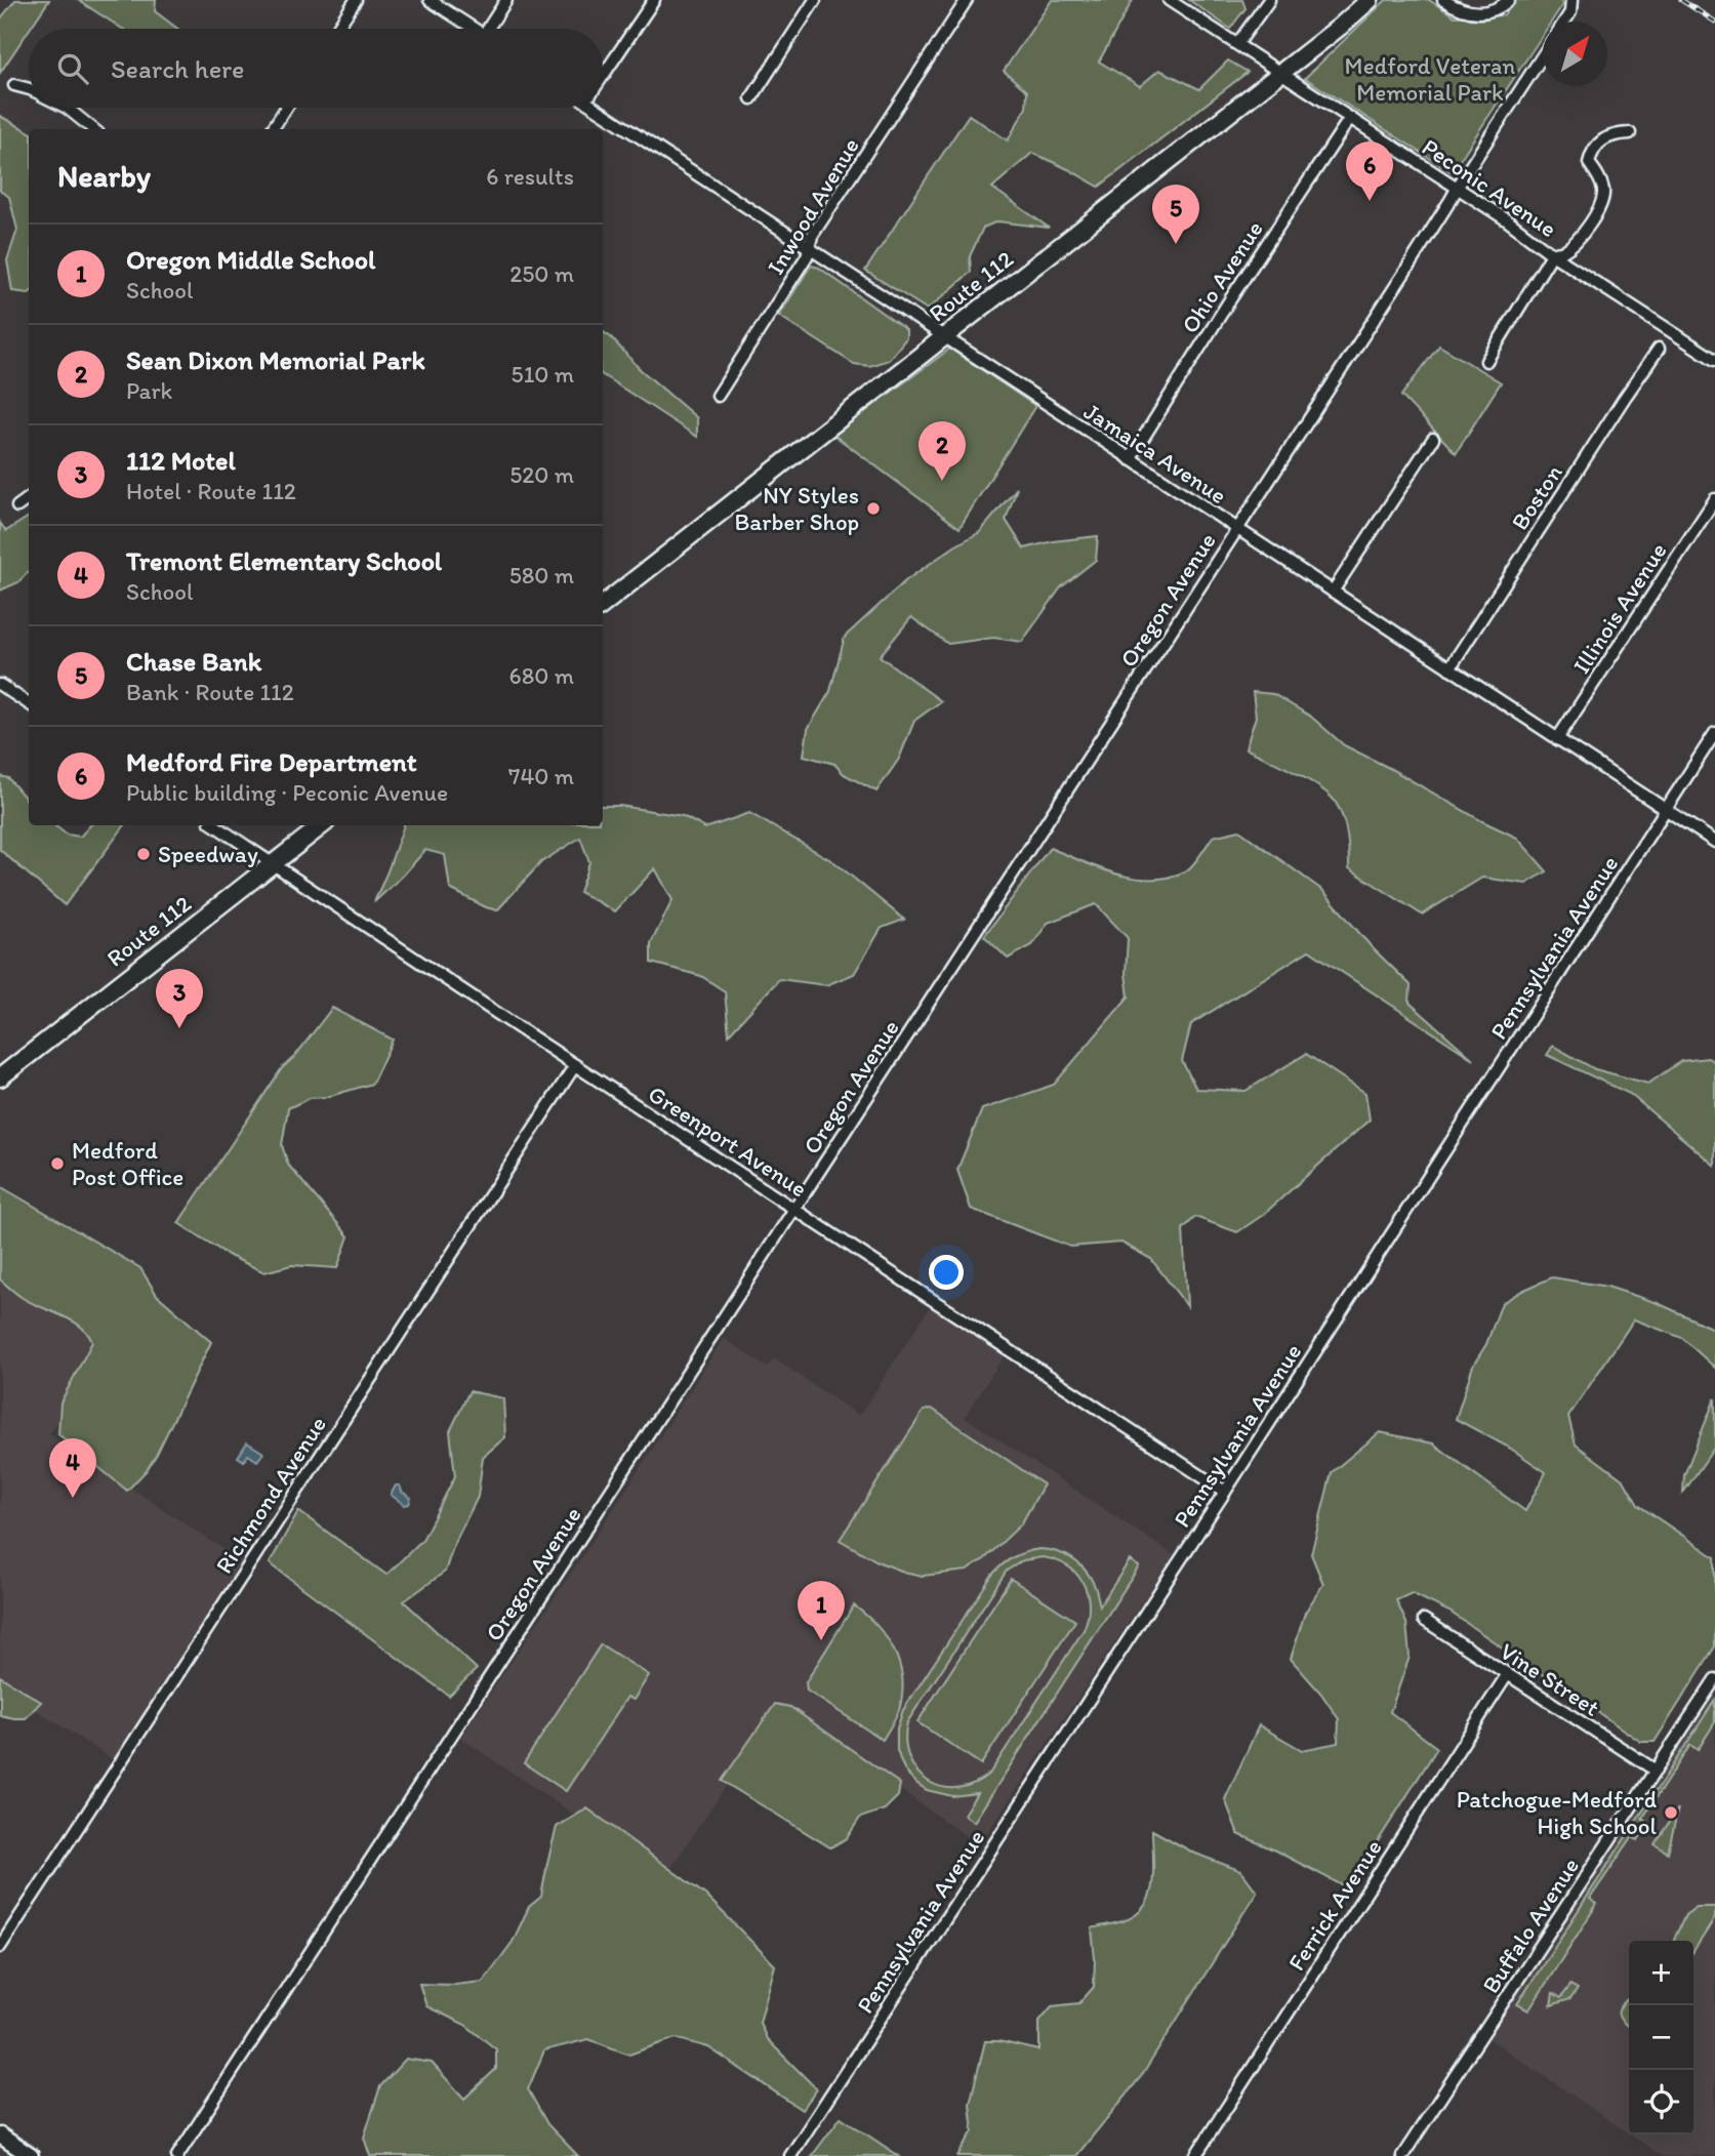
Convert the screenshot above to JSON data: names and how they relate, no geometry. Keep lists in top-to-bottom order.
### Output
{
  "streets": {
    "main road": ["Route 112"],
    "street": [
      "Peconic Avenue",
      "Inwood Avenue",
      "Ohio Avenue",
      "Jamaica Avenue",
      "Boston",
      "Oregon Avenue",
      "Illinois Avenue",
      "Pennsylvania Avenue",
      "Greenport Avenue",
      "Richmond Avenue",
      "Vine Street",
      "Ferrick Avenue",
      "Buffalo Avenue"
    ]
  },
  "crossings": [
    ["Peconic Avenue", "Ohio Avenue"],
    ["Peconic Avenue", "Route 112"],
    ["Peconic Avenue", "Oregon Avenue"],
    ["Inwood Avenue", "Jamaica Avenue"],
    ["Ohio Avenue", "Jamaica Avenue"],
    ["Route 112", "Jamaica Avenue"],
    ["Route 112", "Greenport Avenue"],
    ["Jamaica Avenue", "Boston"],
    ["Jamaica Avenue", "Oregon Avenue"],
    ["Jamaica Avenue", "Illinois Avenue"],
    ["Jamaica Avenue", "Pennsylvania Avenue"],
    ["Oregon Avenue", "Greenport Avenue"],
    ["Pennsylvania Avenue", "Greenport Avenue"],
    ["Greenport Avenue", "Richmond Avenue"],
    ["Vine Street", "Ferrick Avenue"],
    ["Vine Street", "Buffalo Avenue"]
  ],
  "parks": ["Medford Veteran Memorial Park"],
  "places": [
    "NY Styles Barber Shop",
    "Speedway",
    "Medford Post Office",
    "Patchogue-Medford High School"
  ],
  "north": "top right",
  "page": {
    "search": "Search here",
    "heading": ["Nearby", "6 results"],
    "pins": [
      "6",
      "5",
      "2",
      "3",
      "4",
      "1"
    ],
    "list": [
      {
        "mark": "1",
        "name": "Oregon Middle School",
        "note": "School",
        "value": "250 m"
      },
      {
        "mark": "2",
        "name": "Sean Dixon Memorial Park",
        "note": "Park",
        "value": "510 m"
      },
      {
        "mark": "3",
        "name": "112 Motel",
        "note": "Hotel · Route 112",
        "value": "520 m"
      },
      {
        "mark": "4",
        "name": "Tremont Elementary School",
        "note": "School",
        "value": "580 m"
      },
      {
        "mark": "5",
        "name": "Chase Bank",
        "note": "Bank · Route 112",
        "value": "680 m"
      },
      {
        "mark": "6",
        "name": "Medford Fire Department",
        "note": "Public building · Peconic Avenue",
        "value": "740 m"
      }
    ],
    "map_buttons": ["+", "−"]
  }
}
